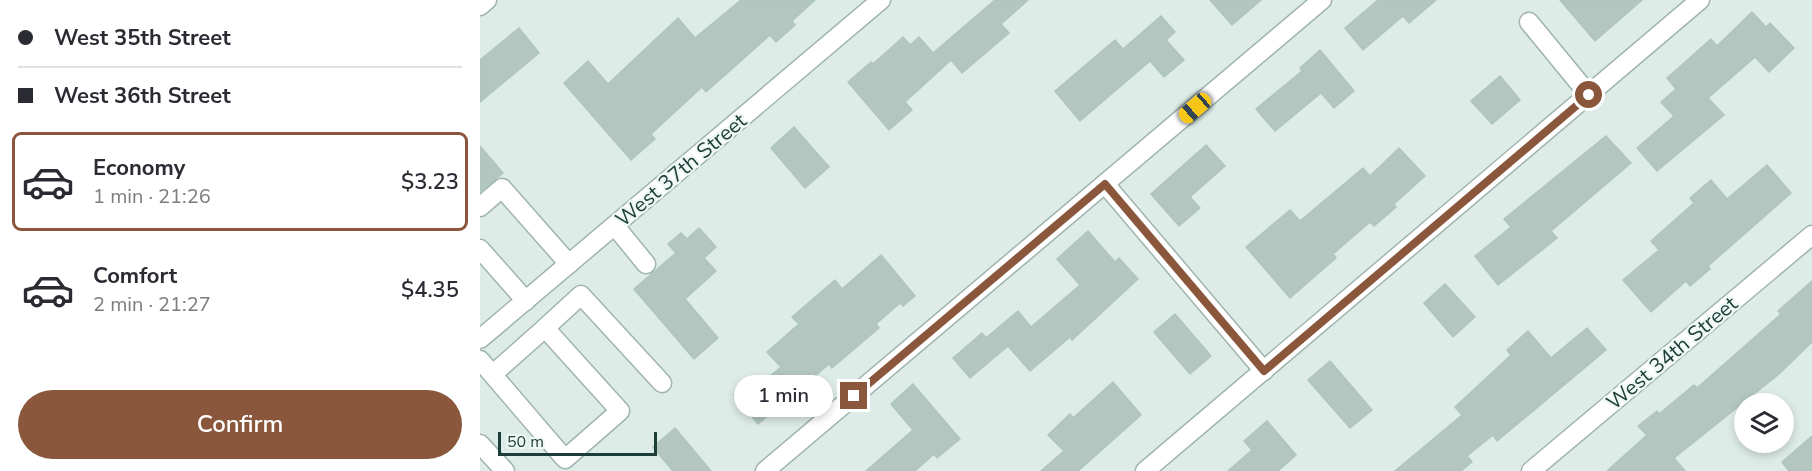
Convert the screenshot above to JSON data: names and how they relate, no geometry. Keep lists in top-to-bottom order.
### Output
{
  "streets": {
    "street": ["West 37th Street", "West 34th Street"]
  },
  "scale_bar": "50 m",
  "page": {
    "banner": ["West 35th Street", "West 36th Street"],
    "list": [
      {
        "name": "Economy",
        "note": "1 min · 21:26",
        "value": "$3.23"
      },
      {
        "name": "Comfort",
        "note": "2 min · 21:27",
        "value": "$4.35"
      }
    ],
    "bubble": "1 min",
    "buttons": "Confirm",
    "scale": "50 m"
  }
}
